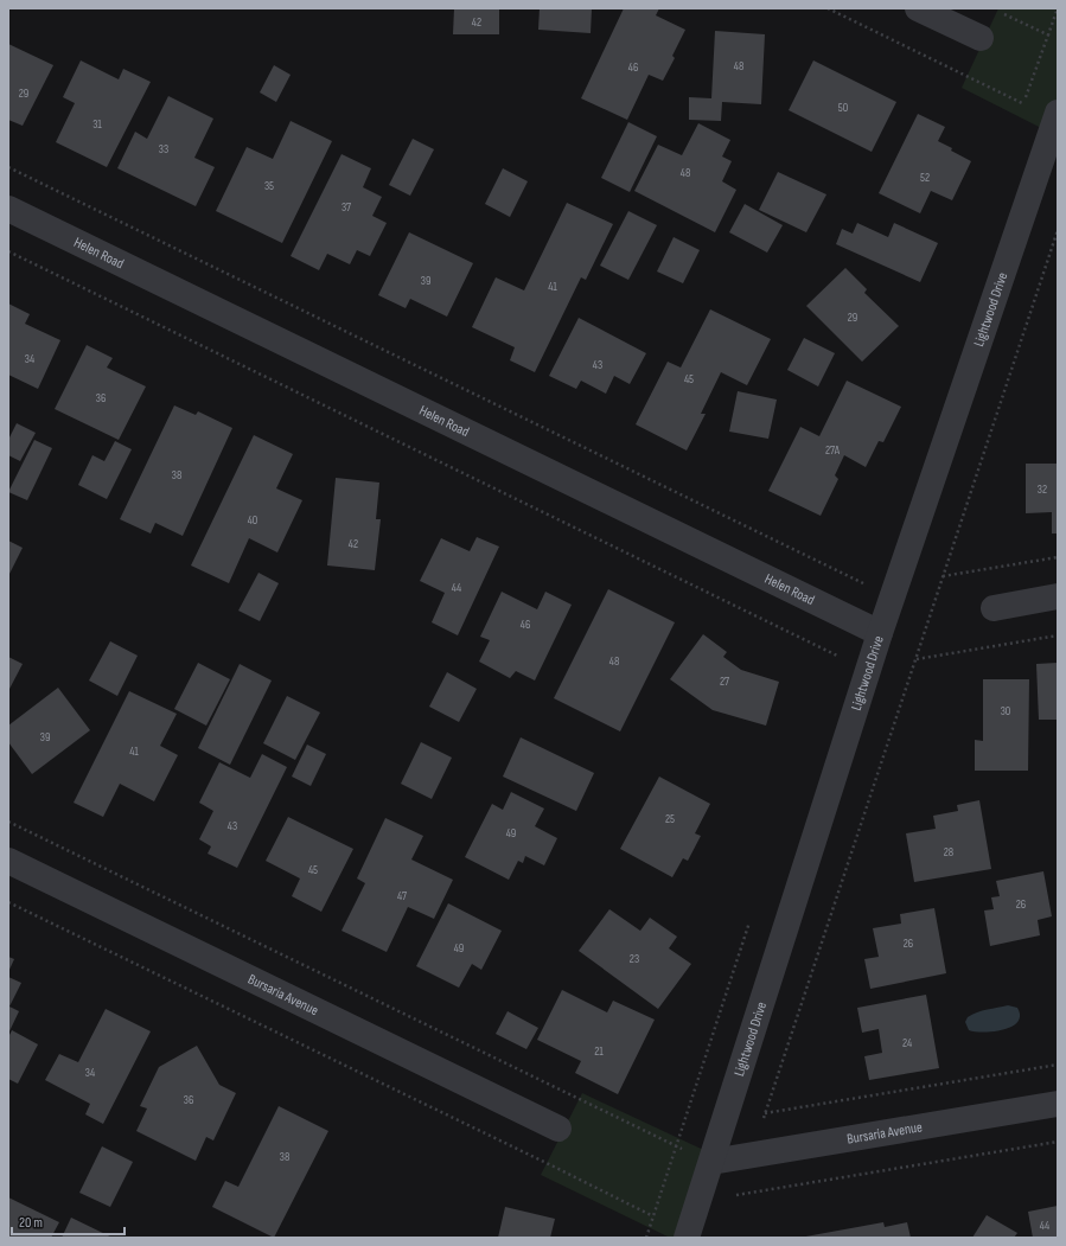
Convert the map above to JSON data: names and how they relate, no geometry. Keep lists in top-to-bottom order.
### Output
{
  "streets": {
    "street": ["Helen Road", "Lightwood Drive", "Bursaria Avenue"]
  },
  "crossings": [
    ["Helen Road", "Lightwood Drive"],
    ["Lightwood Drive", "Bursaria Avenue"]
  ],
  "house_numbers": [
    "42",
    "48",
    "46",
    "29",
    "50",
    "31",
    "33",
    "48",
    "52",
    "35",
    "37",
    "39",
    "41",
    "29",
    "34",
    "43",
    "45",
    "36",
    "27A",
    "38",
    "32",
    "40",
    "42",
    "44",
    "46",
    "48",
    "27",
    "30",
    "39",
    "41",
    "25",
    "43",
    "49",
    "28",
    "45",
    "47",
    "26",
    "26",
    "49",
    "23",
    "24",
    "21",
    "34",
    "36",
    "38",
    "44"
  ],
  "scale_bar": "20 m"
}
